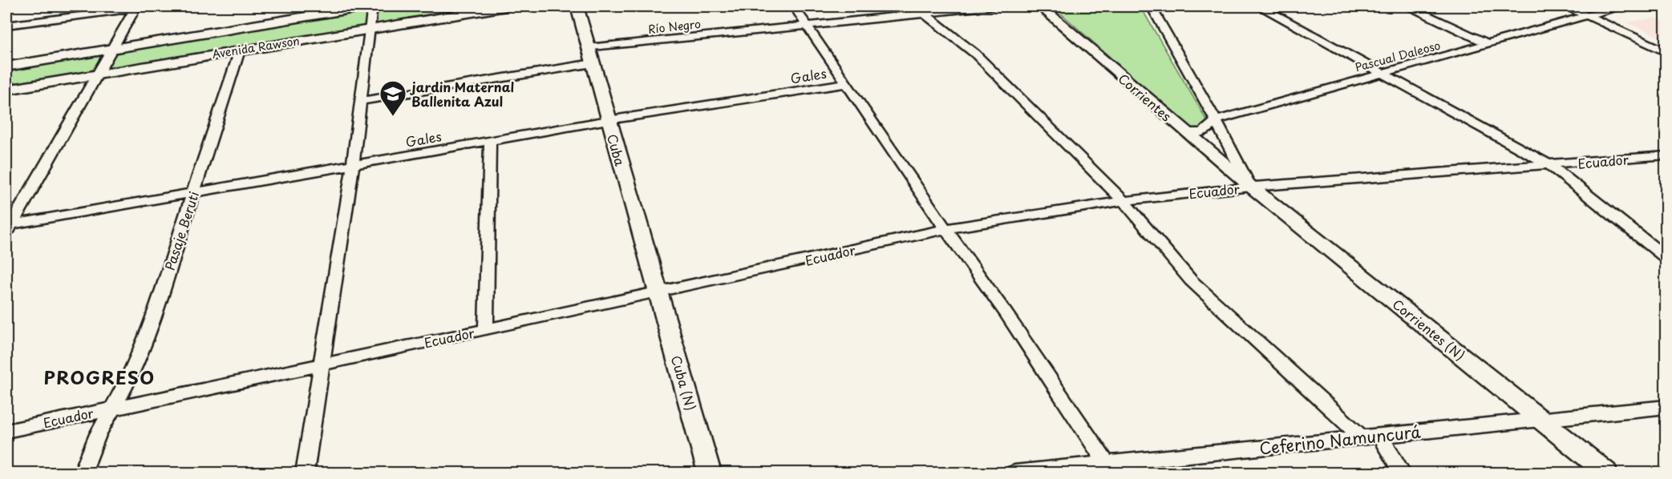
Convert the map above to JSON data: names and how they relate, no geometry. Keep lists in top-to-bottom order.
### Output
{
  "streets": {
    "street": [
      "Río Negro",
      "Avenida Rawson",
      "Pascual Daleoso",
      "Gales",
      "Corrientes",
      "Cuba",
      "Ecuador",
      "Pasaje Beruti",
      "Corrientes (N)",
      "Cuba (N)",
      "Ceferino Namuncurá"
    ]
  },
  "crossings": [
    ["Río Negro", "Cuba"],
    ["Avenida Rawson", "Pasaje Beruti"],
    ["Pascual Daleoso", "Corrientes"],
    ["Gales", "Cuba"],
    ["Gales", "Pasaje Beruti"],
    ["Corrientes", "Ecuador"],
    ["Corrientes", "Corrientes (N)"],
    ["Cuba", "Ecuador"],
    ["Cuba", "Cuba (N)"],
    ["Ecuador", "Pasaje Beruti"],
    ["Ecuador", "Corrientes (N)"],
    ["Ecuador", "Cuba (N)"],
    ["Corrientes (N)", "Ceferino Namuncurá"]
  ],
  "districts": ["PROGRESO"],
  "places": {
    "school or university": ["jardin Maternal Ballenita Azul"]
  }
}
